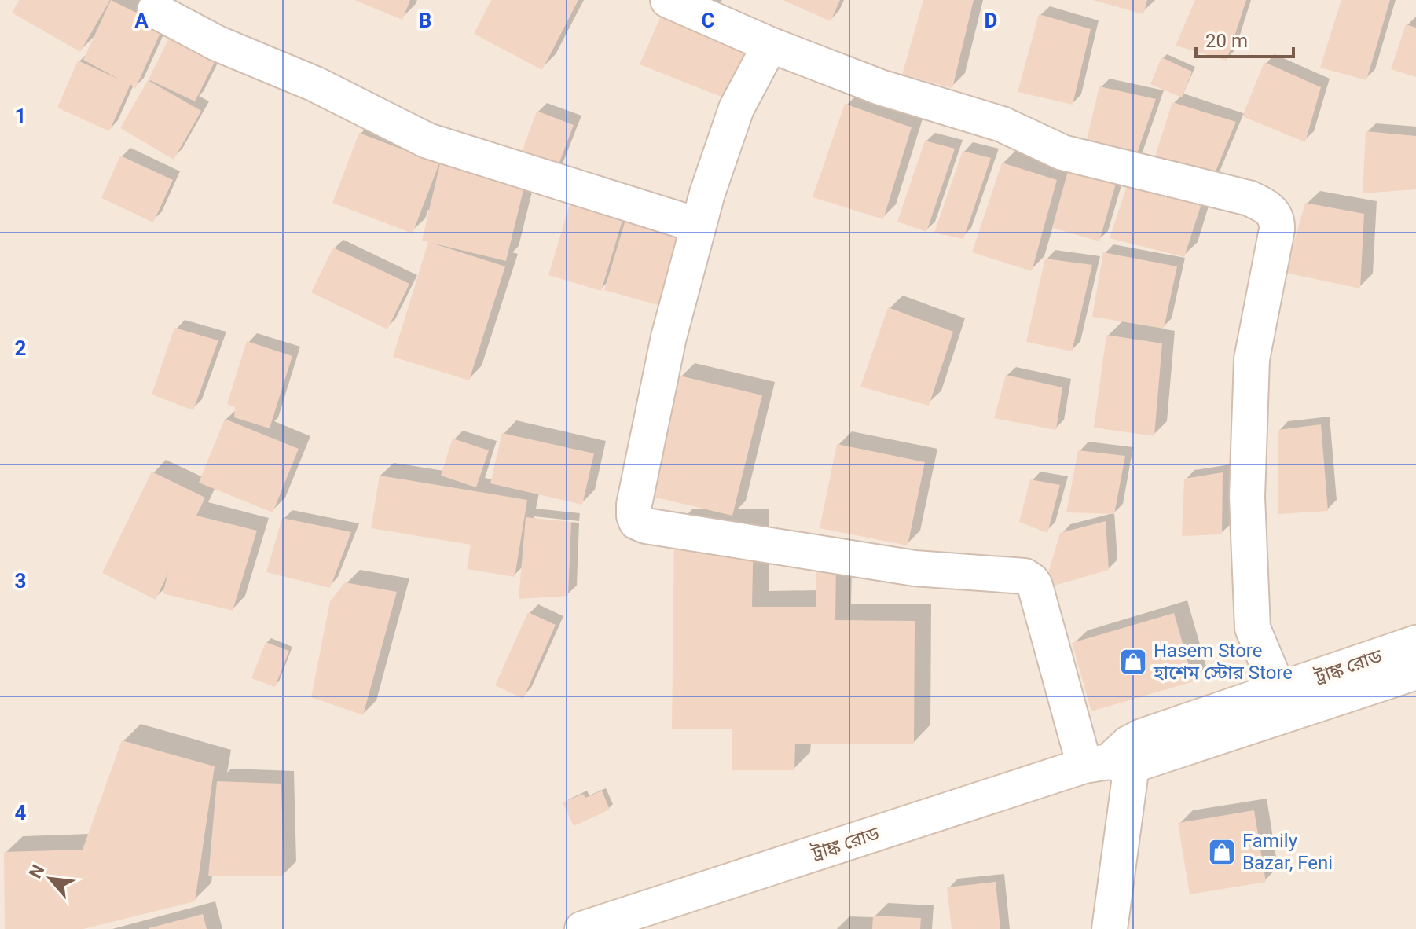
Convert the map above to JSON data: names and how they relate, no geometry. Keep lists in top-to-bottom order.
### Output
{
  "streets": {
    "street": ["ট্রাঙ্ক রোড"]
  },
  "places": {
    "shop": ["Hasem Store হাশেম স্টোর Store", "Family Bazar, Feni"]
  },
  "scale_bar": "20 m",
  "north": "top left",
  "grid": {
    "columns": [
      "A",
      "B",
      "C",
      "D"
    ],
    "rows": [
      "1",
      "2",
      "3",
      "4"
    ]
  }
}
